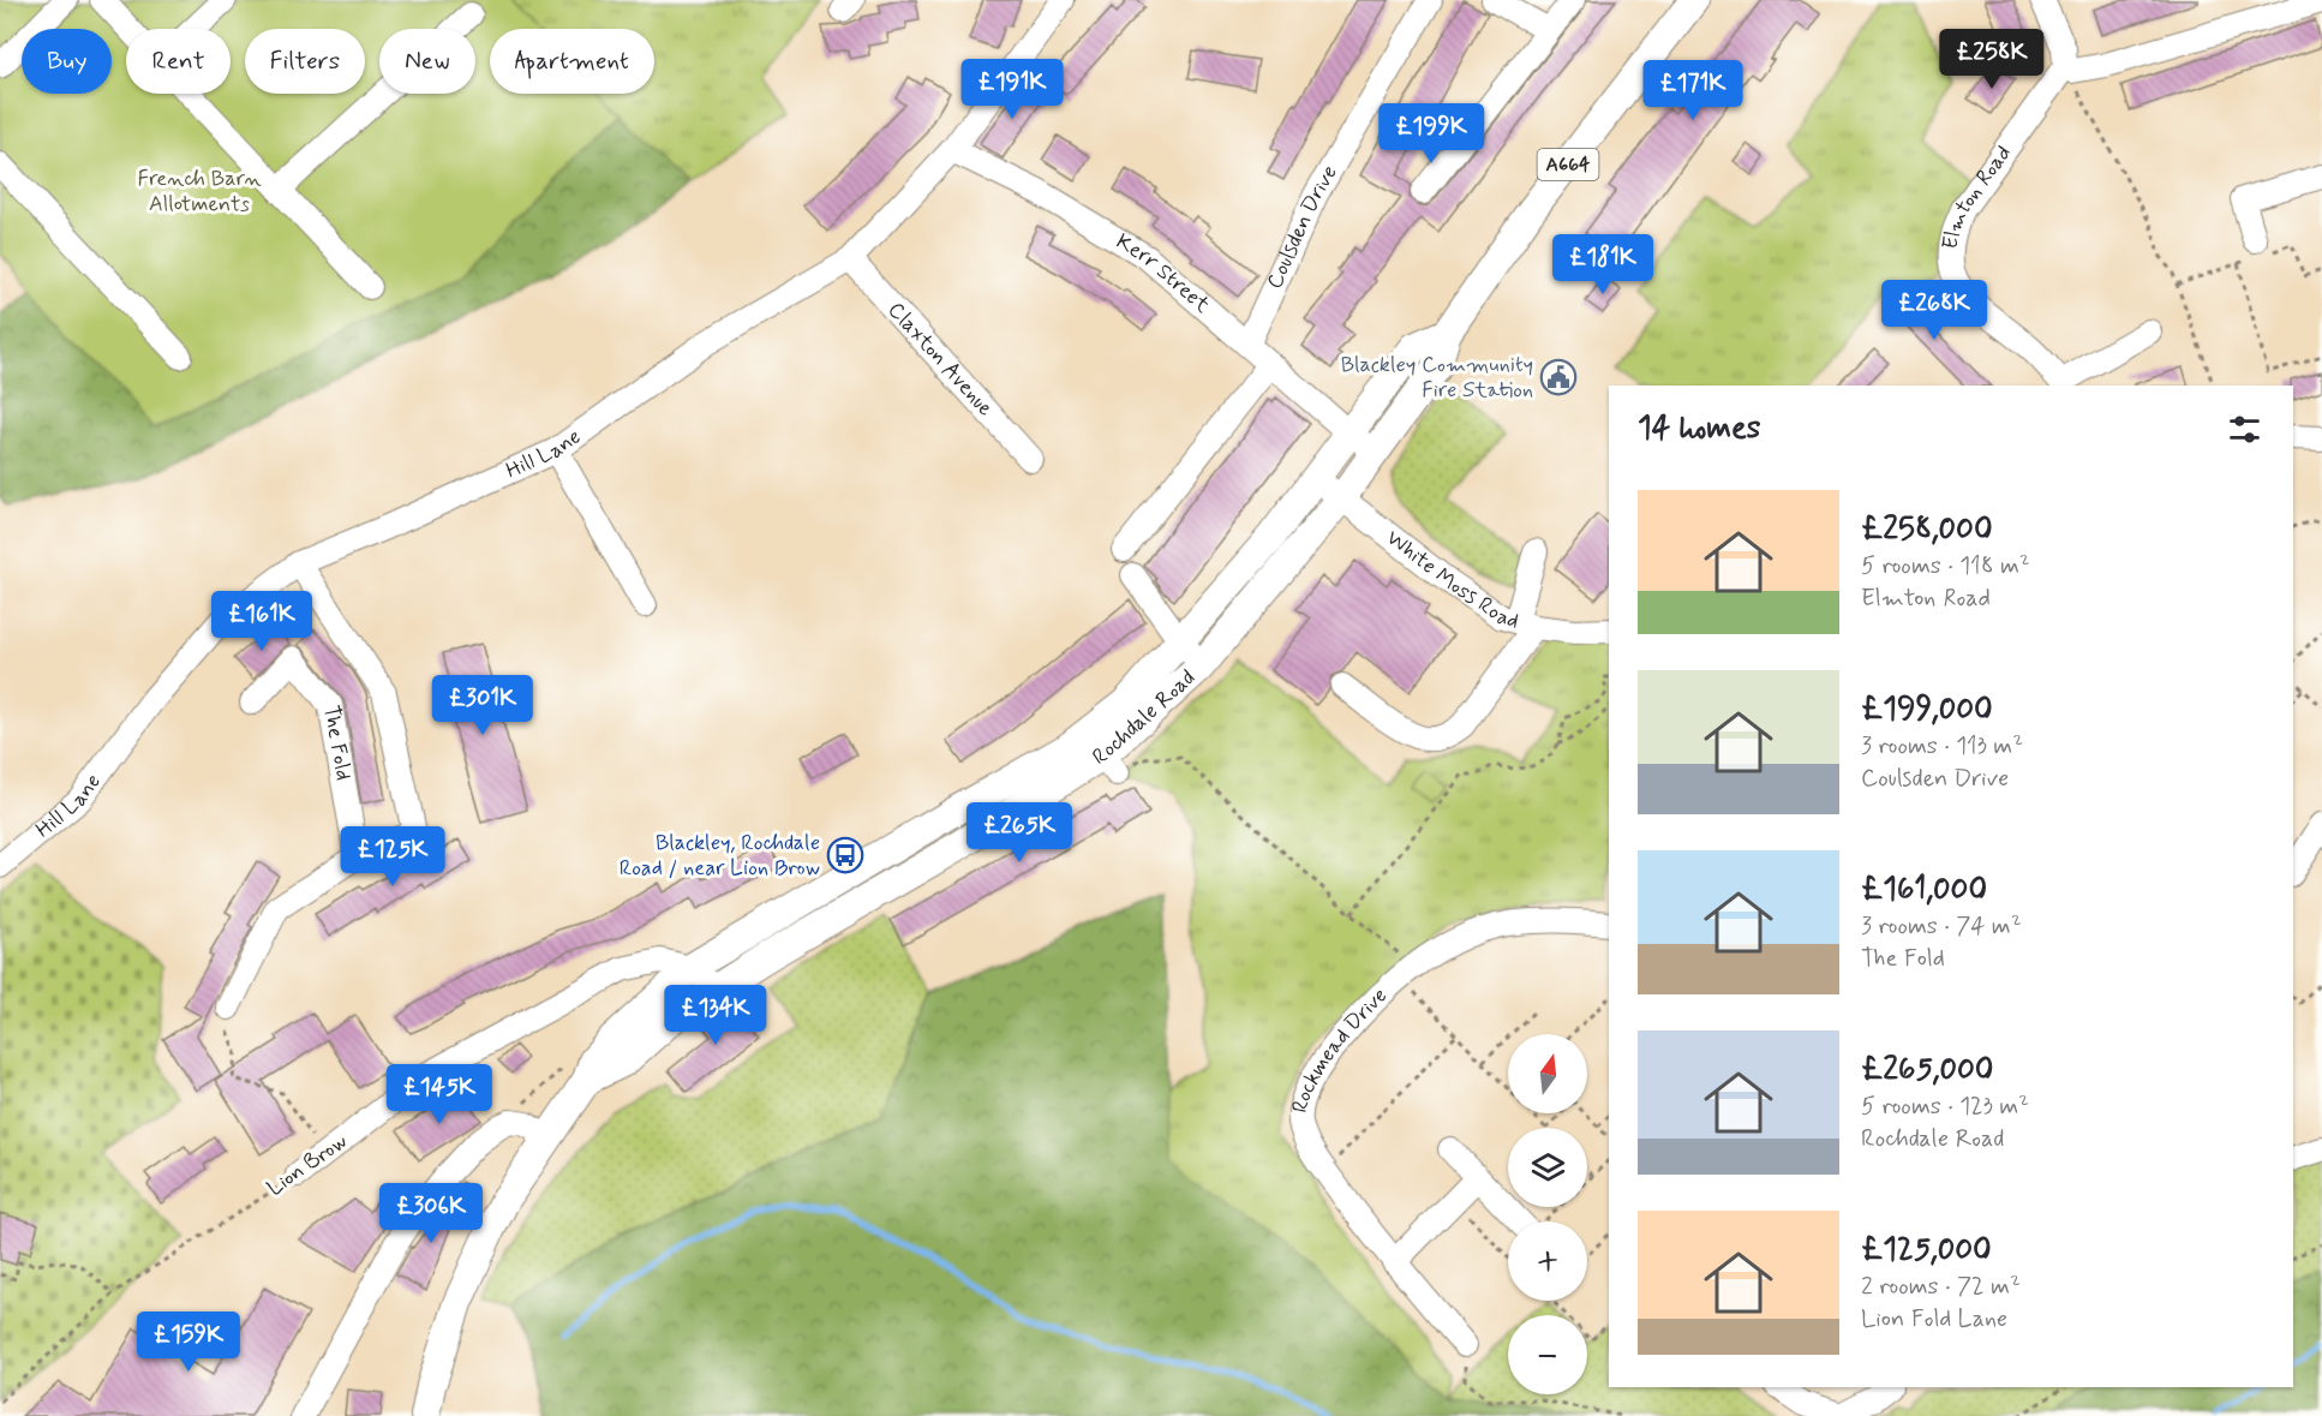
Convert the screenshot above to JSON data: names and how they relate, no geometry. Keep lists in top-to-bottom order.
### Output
{
  "streets": {
    "main road": ["A664", "Rochdale Road"],
    "street": [
      "Elmton Road",
      "Coulsden Drive",
      "Kerr Street",
      "Claxton Avenue",
      "Hill Lane",
      "White Moss Road",
      "The Fold",
      "Rockmead Drive",
      "Lion Brow"
    ]
  },
  "crossings": [
    ["Coulsden Drive", "Kerr Street"],
    ["Kerr Street", "Hill Lane"],
    ["Kerr Street", "Rochdale Road"],
    ["Claxton Avenue", "Hill Lane"],
    ["White Moss Road", "Rochdale Road"],
    ["Rochdale Road", "Lion Brow"]
  ],
  "parks": ["French Barn Allotments"],
  "places": {
    "public building": ["Blackley Community Fire Station"],
    "bus stop": ["Blackley, Rochdale Road / near Lion Brow"]
  },
  "north": "top",
  "page": {
    "price": [
      "£258K",
      "£191K",
      "£171K",
      "£199K",
      "£181K",
      "£268K",
      "£161K",
      "£301K",
      "£265K",
      "£125K",
      "£134K",
      "£145K",
      "£306K",
      "£159K"
    ],
    "chip": [
      "Buy",
      "Rent",
      "Filters",
      "New",
      "Apartment"
    ],
    "heading": "14 homes",
    "list": [
      {
        "name": "£258,000",
        "note": "5 rooms · 118 m² · Elmton Road"
      },
      {
        "name": "£199,000",
        "note": "3 rooms · 113 m² · Coulsden Drive"
      },
      {
        "name": "£161,000",
        "note": "3 rooms · 74 m² · The Fold"
      },
      {
        "name": "£265,000",
        "note": "5 rooms · 123 m² · Rochdale Road"
      },
      {
        "name": "£125,000",
        "note": "2 rooms · 72 m² · Lion Fold Lane"
      }
    ],
    "map_buttons": ["+", "−"]
  }
}
